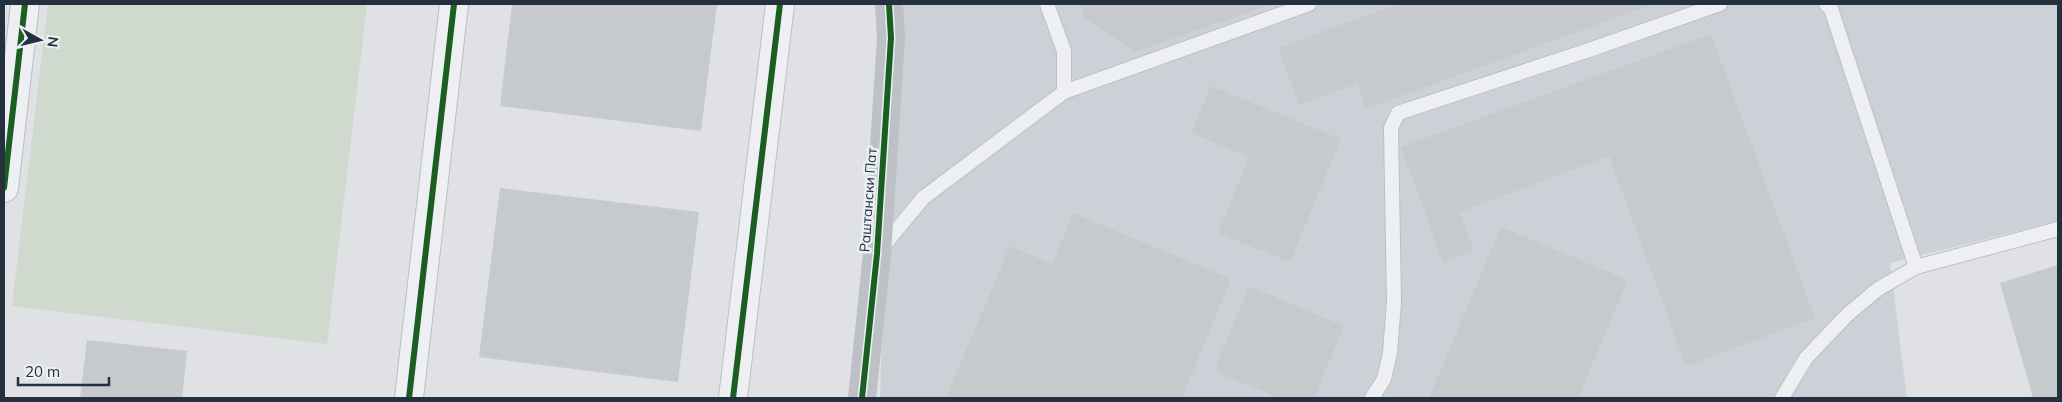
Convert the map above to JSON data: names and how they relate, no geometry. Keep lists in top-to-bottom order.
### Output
{
  "streets": {
    "street": ["Раштански Пат"]
  },
  "scale_bar": "20 m",
  "north": "right"
}
